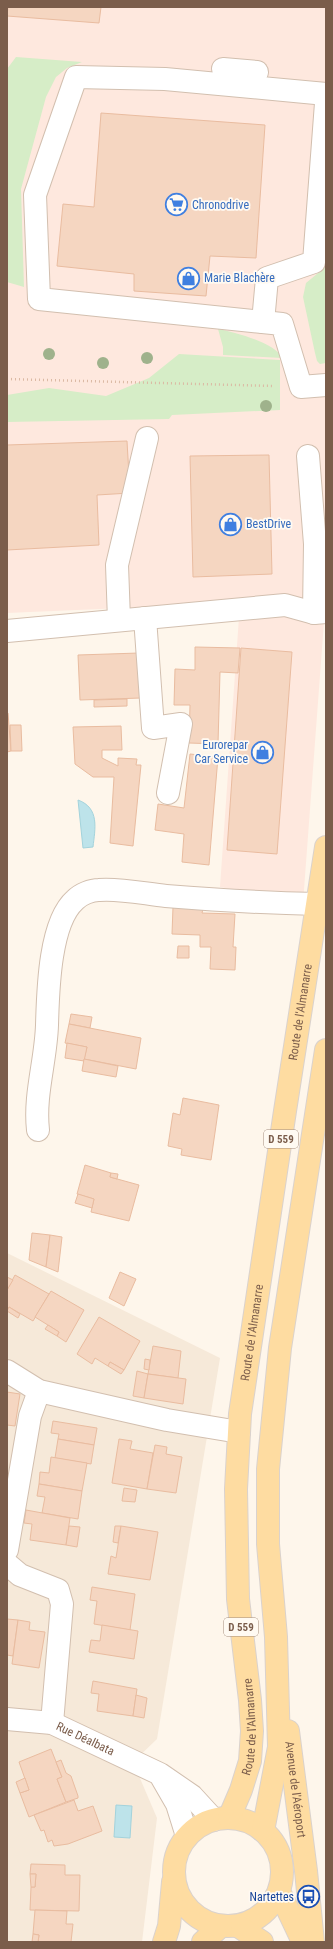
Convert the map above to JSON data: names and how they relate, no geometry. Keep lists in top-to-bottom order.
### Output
{
  "streets": {
    "main road": ["Route de l'Almanarre", "D 559", "Avenue de l'Aéroport"],
    "street": ["Rue Déalbata"]
  },
  "crossings": [
    ["Route de l'Almanarre", "D 559"],
    ["Route de l'Almanarre", "Rue Déalbata"],
    ["D 559", "Rue Déalbata"],
    ["D 559", "Avenue de l'Aéroport"]
  ],
  "places": {
    "supermarket": ["Chronodrive"],
    "shop": ["Marie Blachère", "BestDrive", "Eurorepar Car Service"],
    "bus stop": ["Nartettes"]
  }
}
